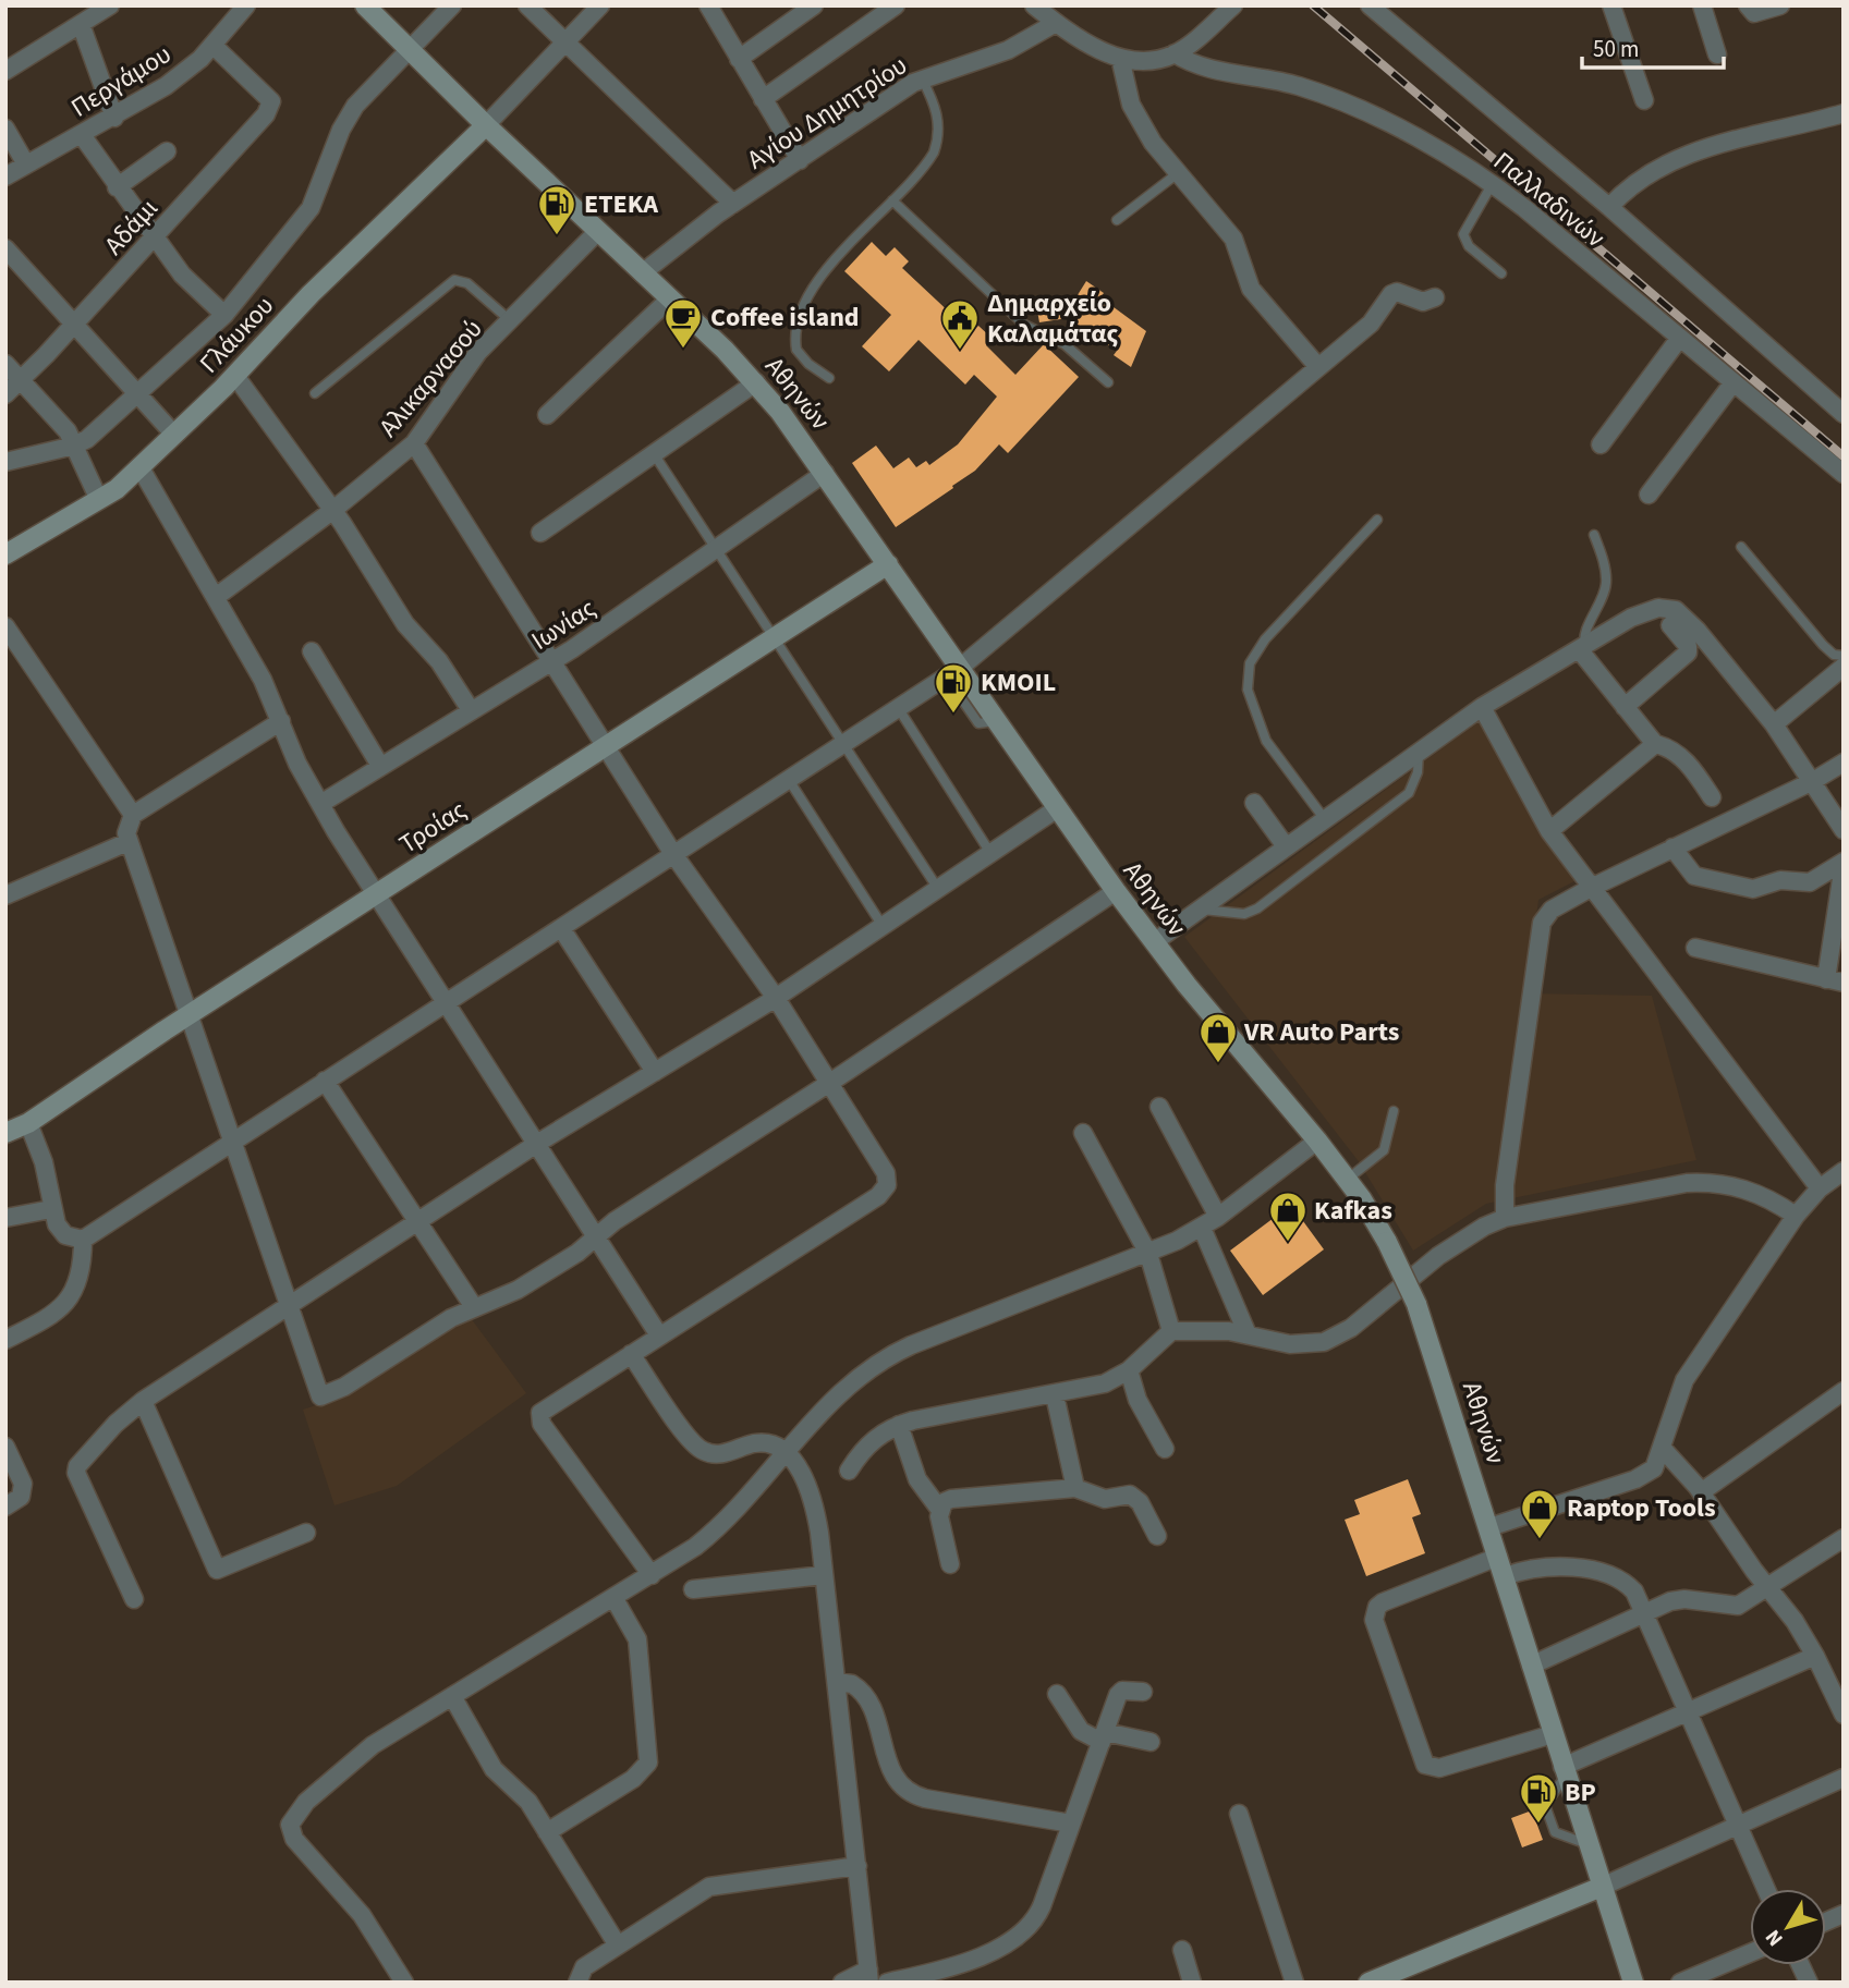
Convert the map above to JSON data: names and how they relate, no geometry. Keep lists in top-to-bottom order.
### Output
{
  "streets": {
    "main road": ["Γλάυκου", "Αθηνών", "Τροίας"],
    "street": [
      "Περγάμου",
      "Αγίου Δημητρίου",
      "Παλλαδινών",
      "Αδάμι",
      "Αλικαρνασού",
      "Ιωνίας"
    ]
  },
  "crossings": [
    ["Περγάμου", "Αδάμι"],
    ["Αγίου Δημητρίου", "Αθηνών"],
    ["Γλάυκου", "Αθηνών"],
    ["Αλικαρνασού", "Αθηνών"],
    ["Αθηνών", "Ιωνίας"],
    ["Αθηνών", "Τροίας"]
  ],
  "places": {
    "fuel station": ["ΕΤΕΚΑ", "KMOIL", "BP"],
    "cafe": ["Coffee island"],
    "public building": ["Δημαρχείο Καλαμάτας"],
    "shop": ["VR Auto Parts", "Kafkas", "Raptop Tools"]
  },
  "scale_bar": "50 m",
  "north": "bottom left"
}
